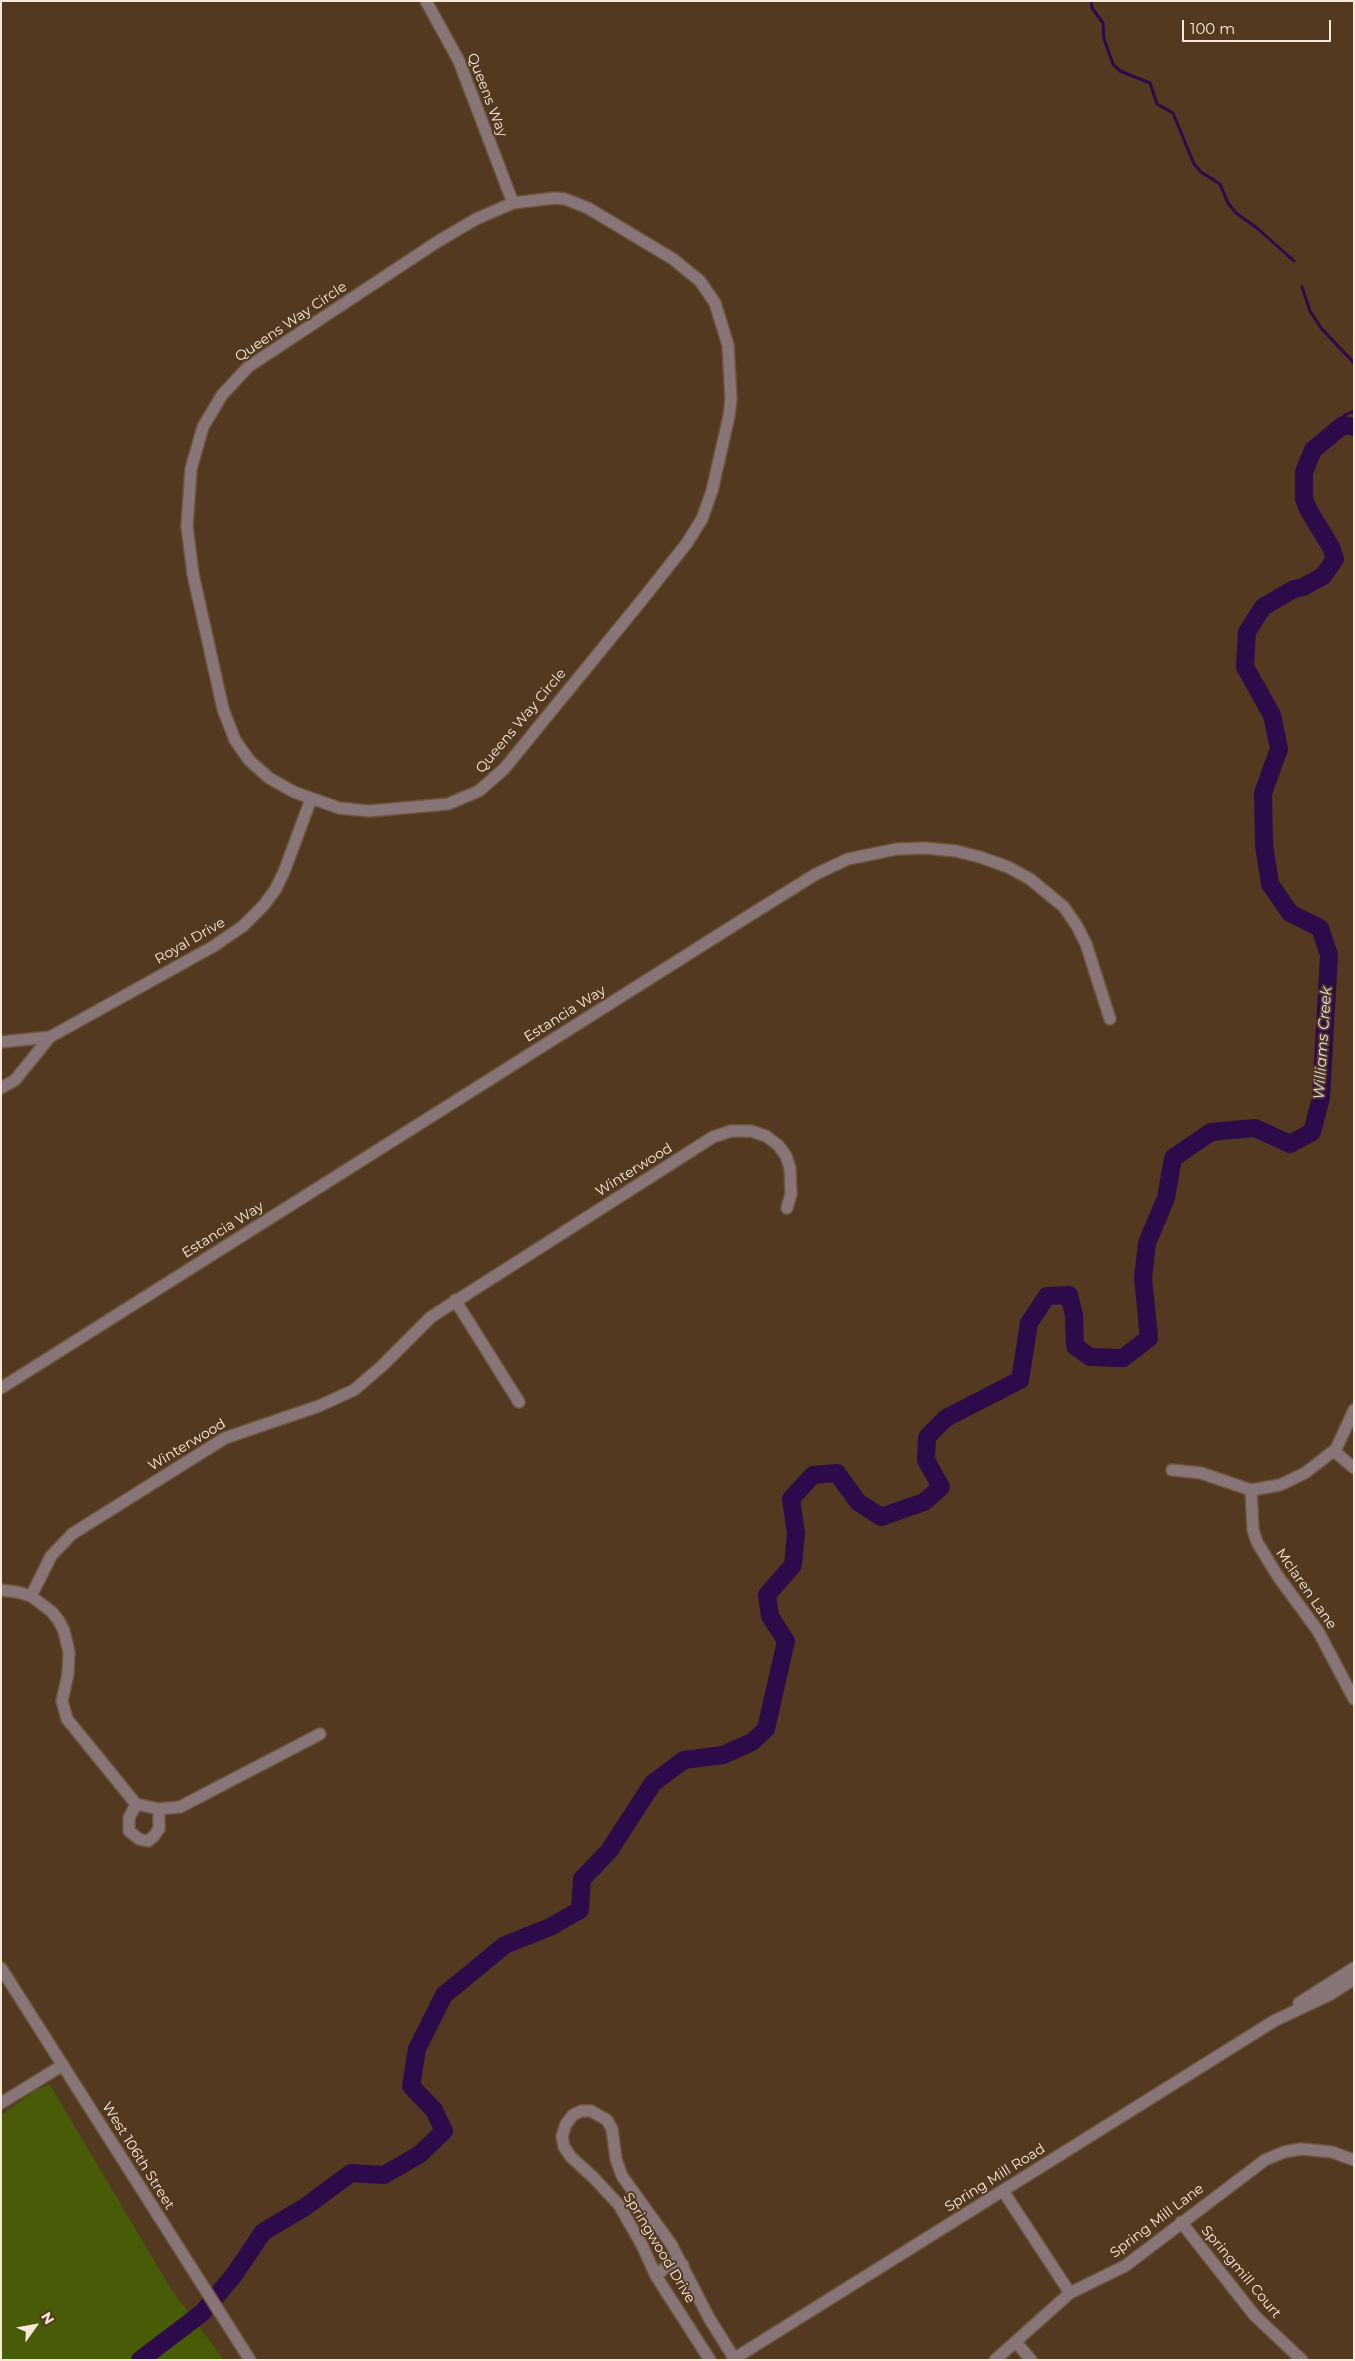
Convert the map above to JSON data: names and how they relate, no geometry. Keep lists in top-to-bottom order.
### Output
{
  "streets": {
    "street": [
      "Queens Way",
      "Queens Way Circle",
      "Royal Drive",
      "Estancia Way",
      "Winterwood",
      "Mclaren Lane",
      "West 106th Street",
      "Spring Mill Road",
      "Spring Mill Lane",
      "Springwood Drive",
      "Springmill Court"
    ]
  },
  "crossings": [
    ["Queens Way", "Queens Way Circle"],
    ["Queens Way Circle", "Royal Drive"],
    ["Spring Mill Road", "Springwood Drive"],
    ["Spring Mill Lane", "Springmill Court"]
  ],
  "water": ["Williams Creek"],
  "scale_bar": "100 m",
  "north": "top right"
}
